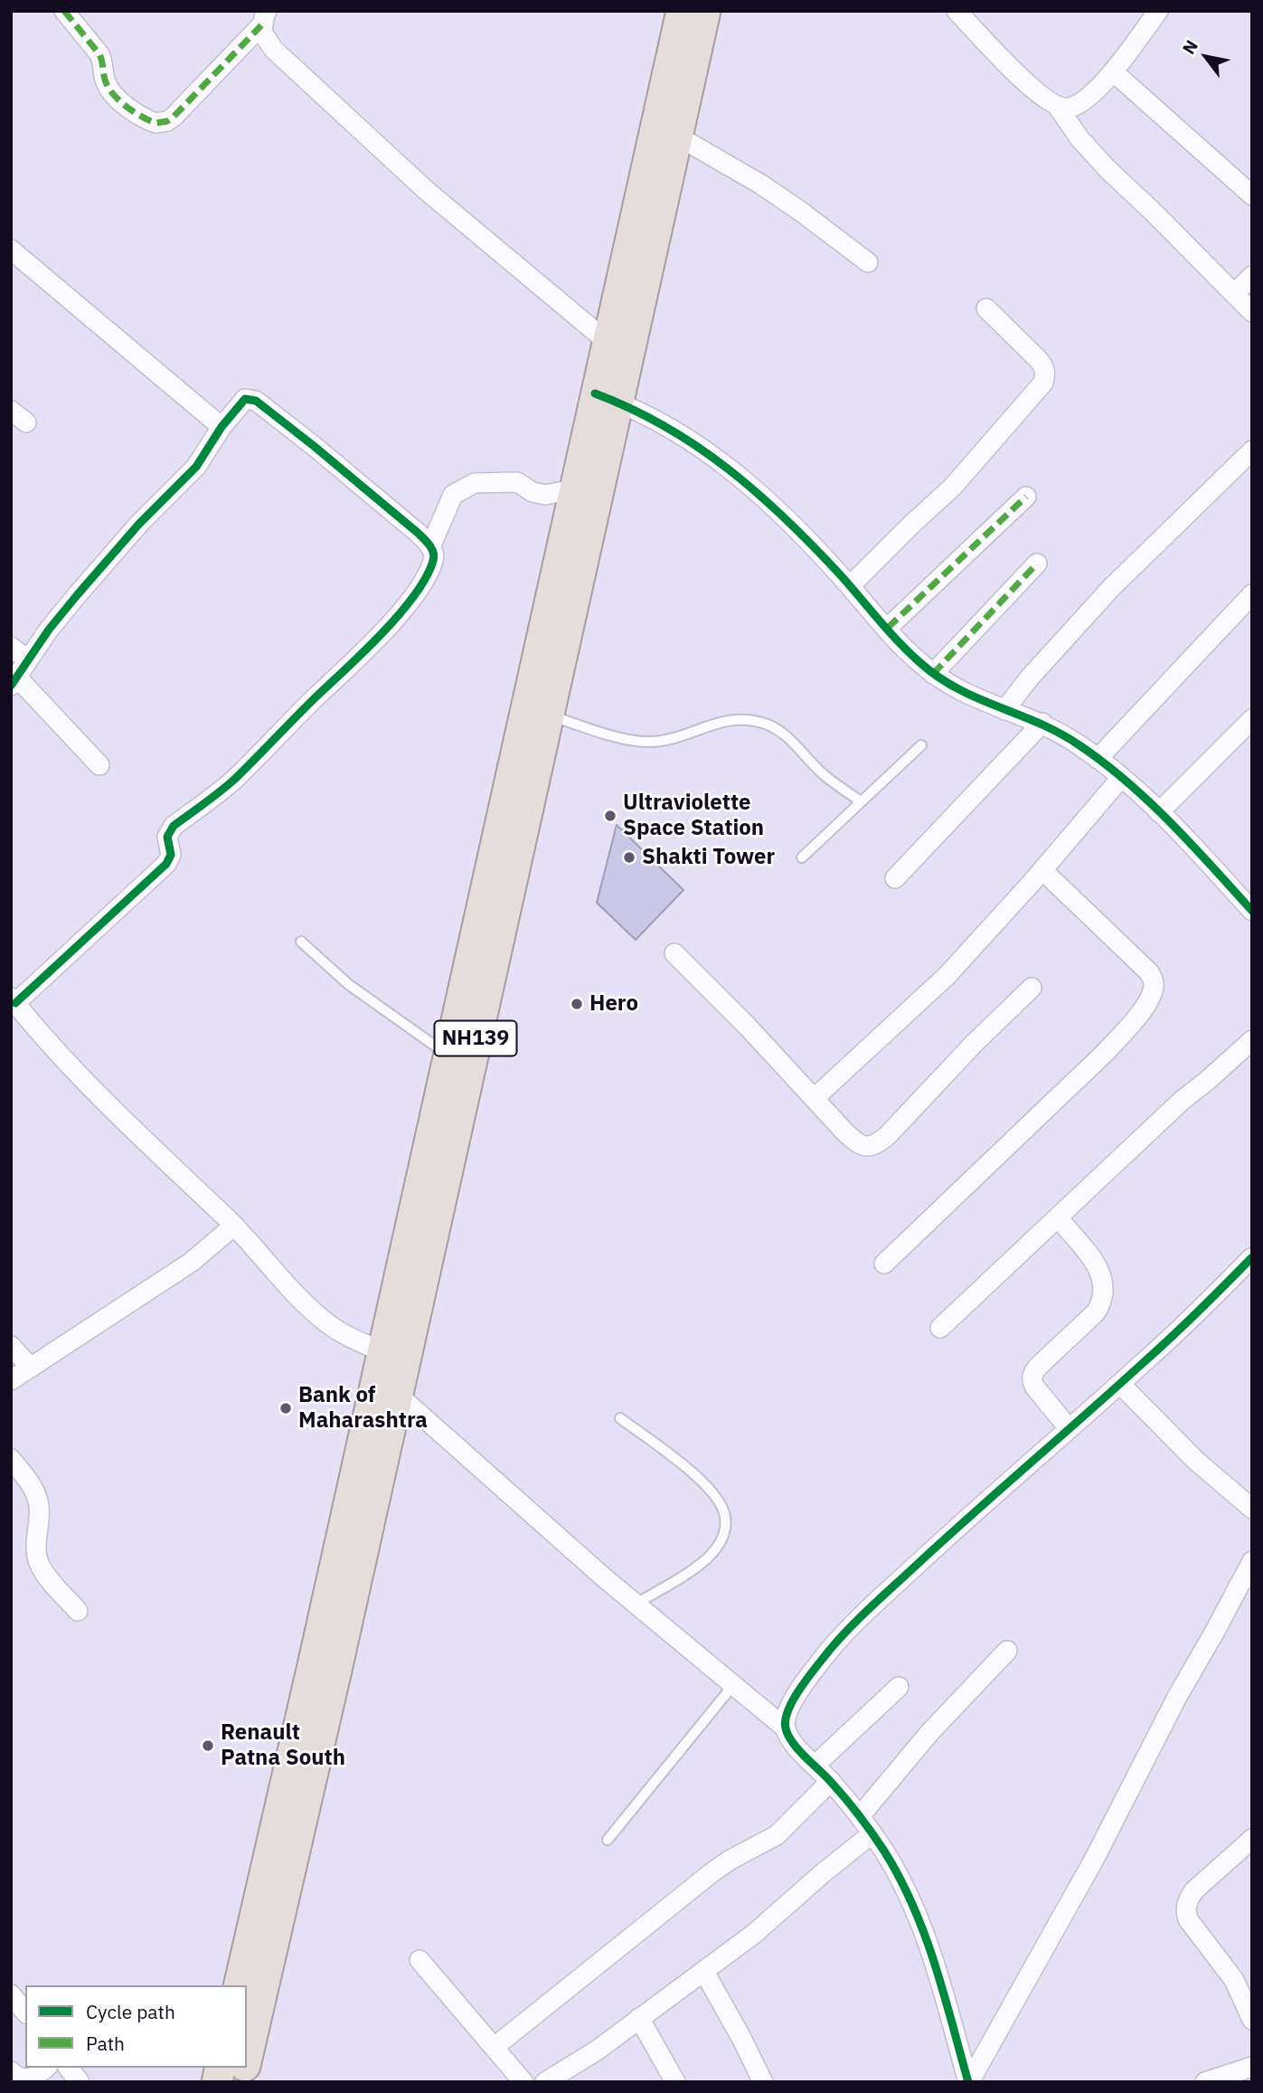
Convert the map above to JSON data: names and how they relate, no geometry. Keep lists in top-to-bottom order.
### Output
{
  "streets": {
    "highway": ["NH139"]
  },
  "places": [
    "Ultraviolette Space Station",
    "Shakti Tower",
    "Hero",
    "Bank of Maharashtra",
    "Renault Patna South"
  ],
  "legend": ["Cycle path", "Path"],
  "north": "top left"
}
